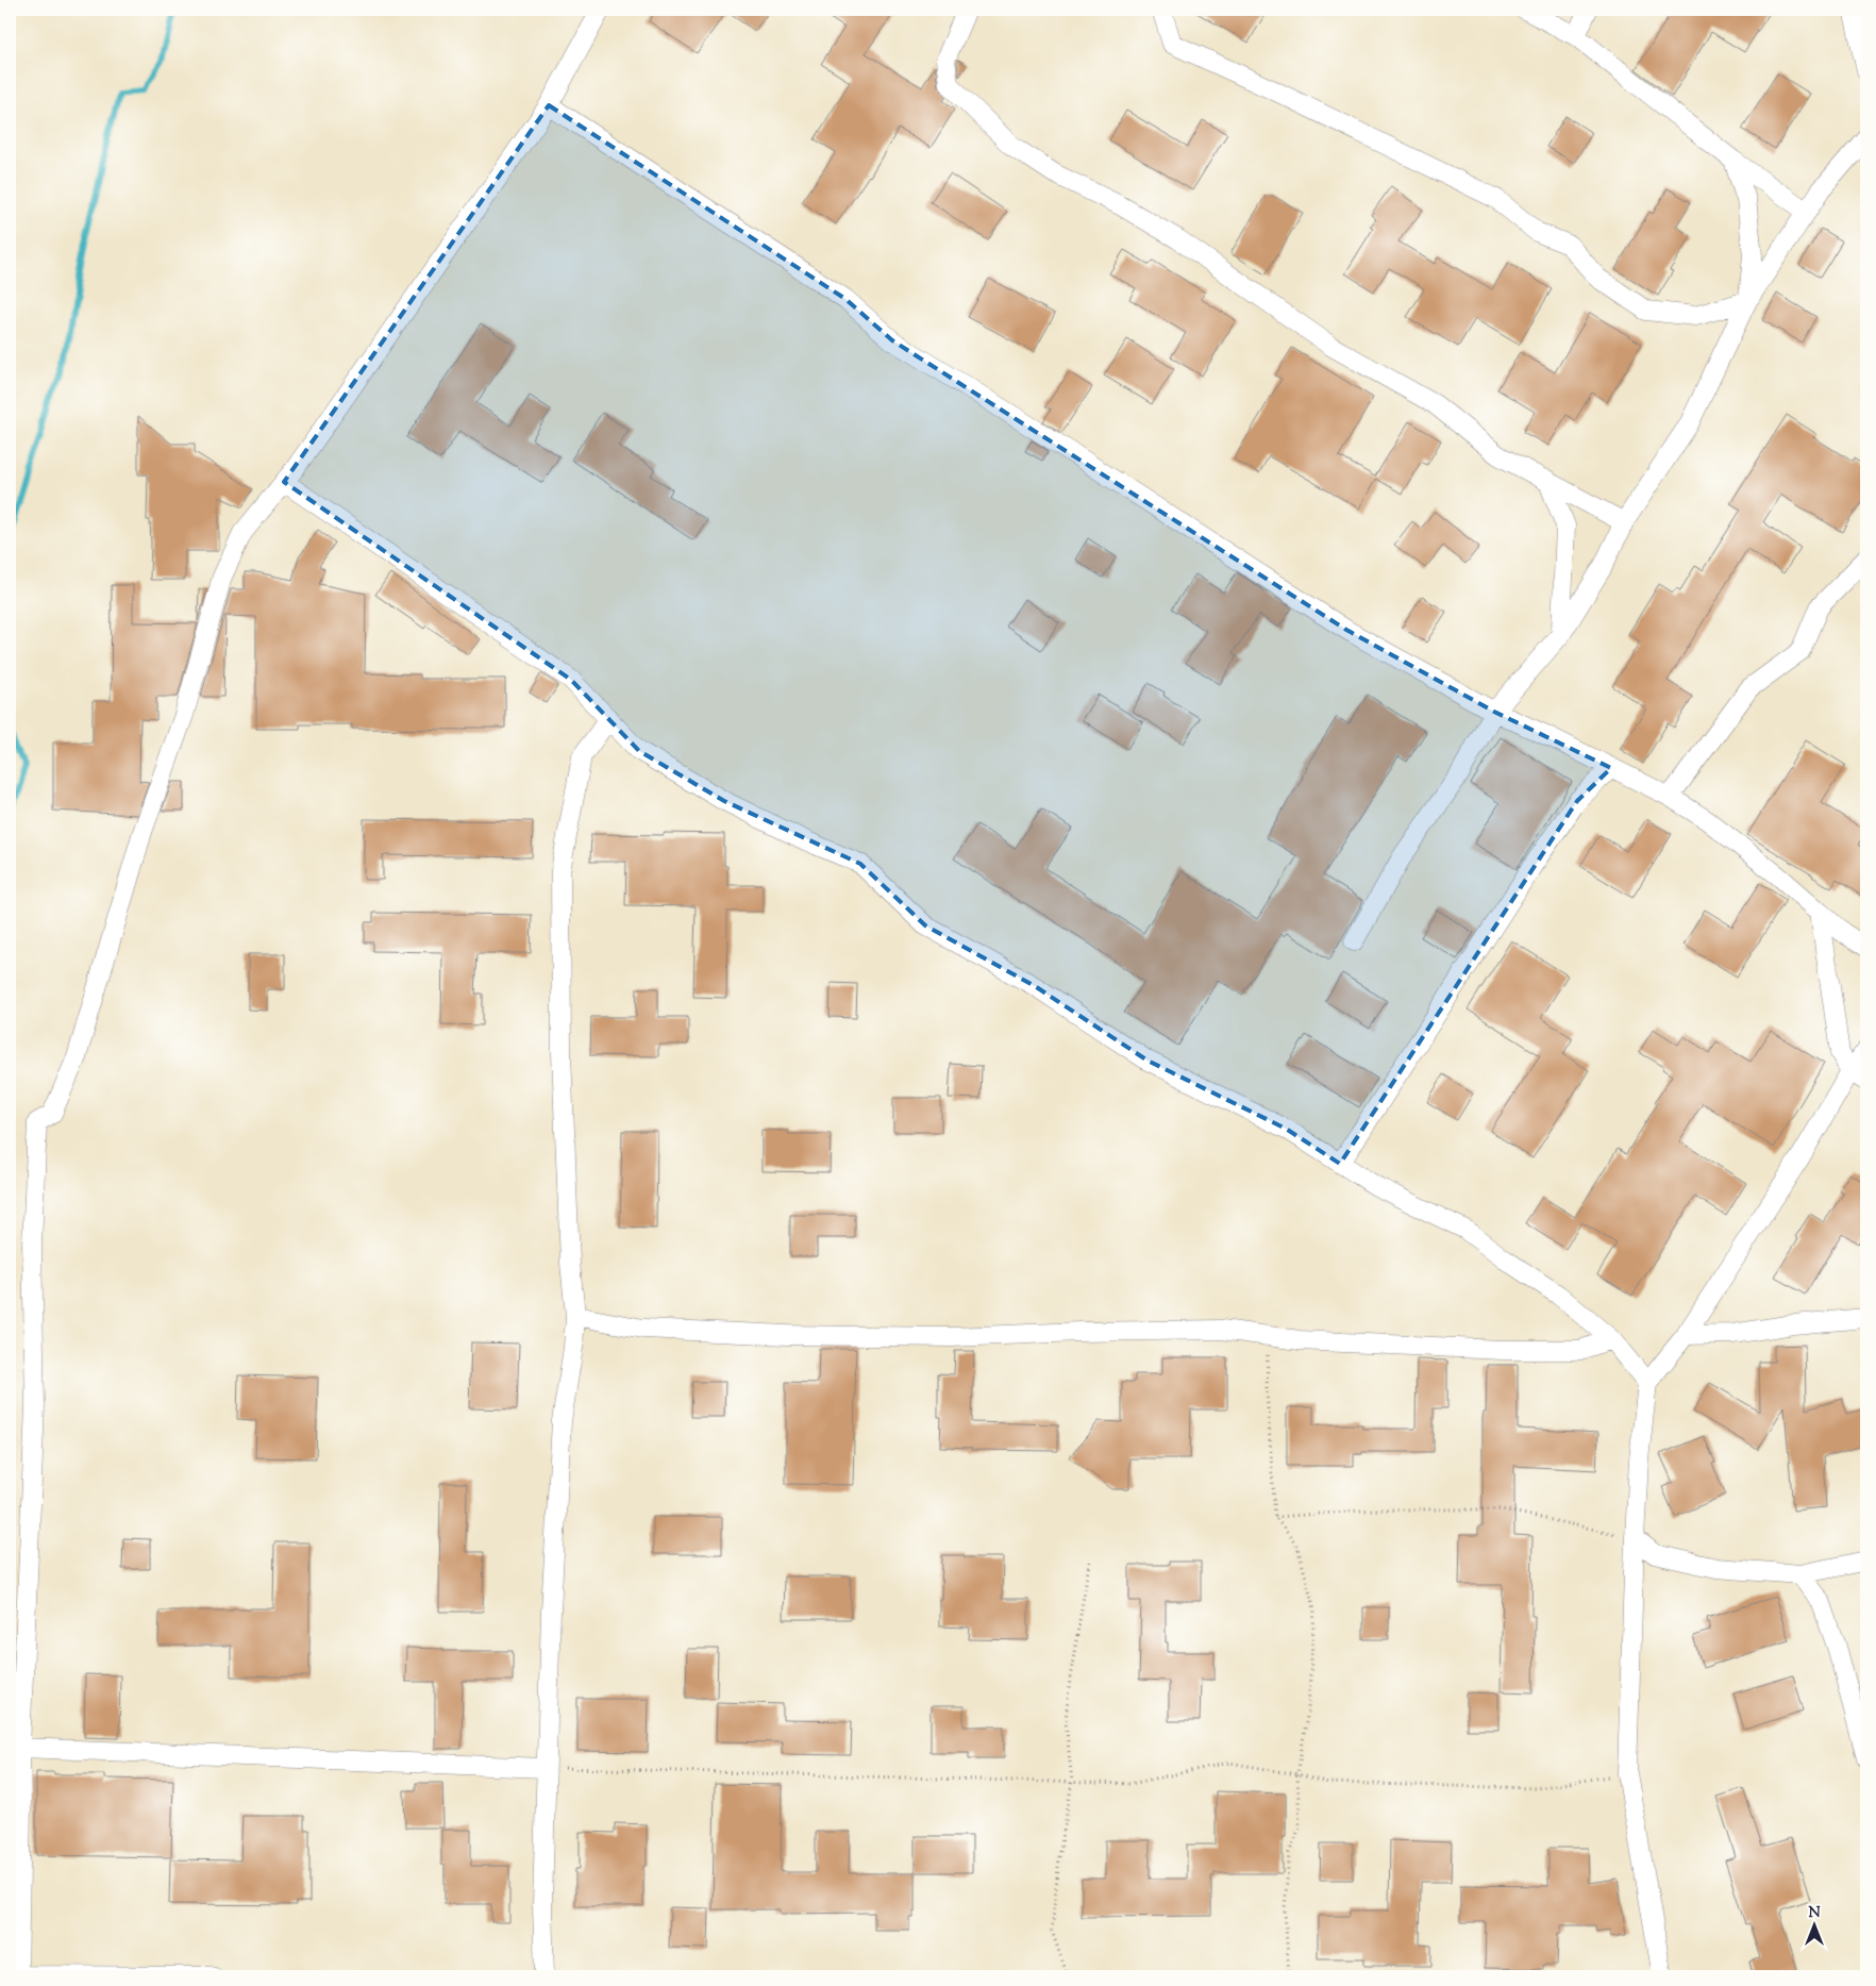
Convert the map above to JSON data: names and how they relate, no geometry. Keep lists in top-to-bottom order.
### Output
{
  "north": "top"
}
